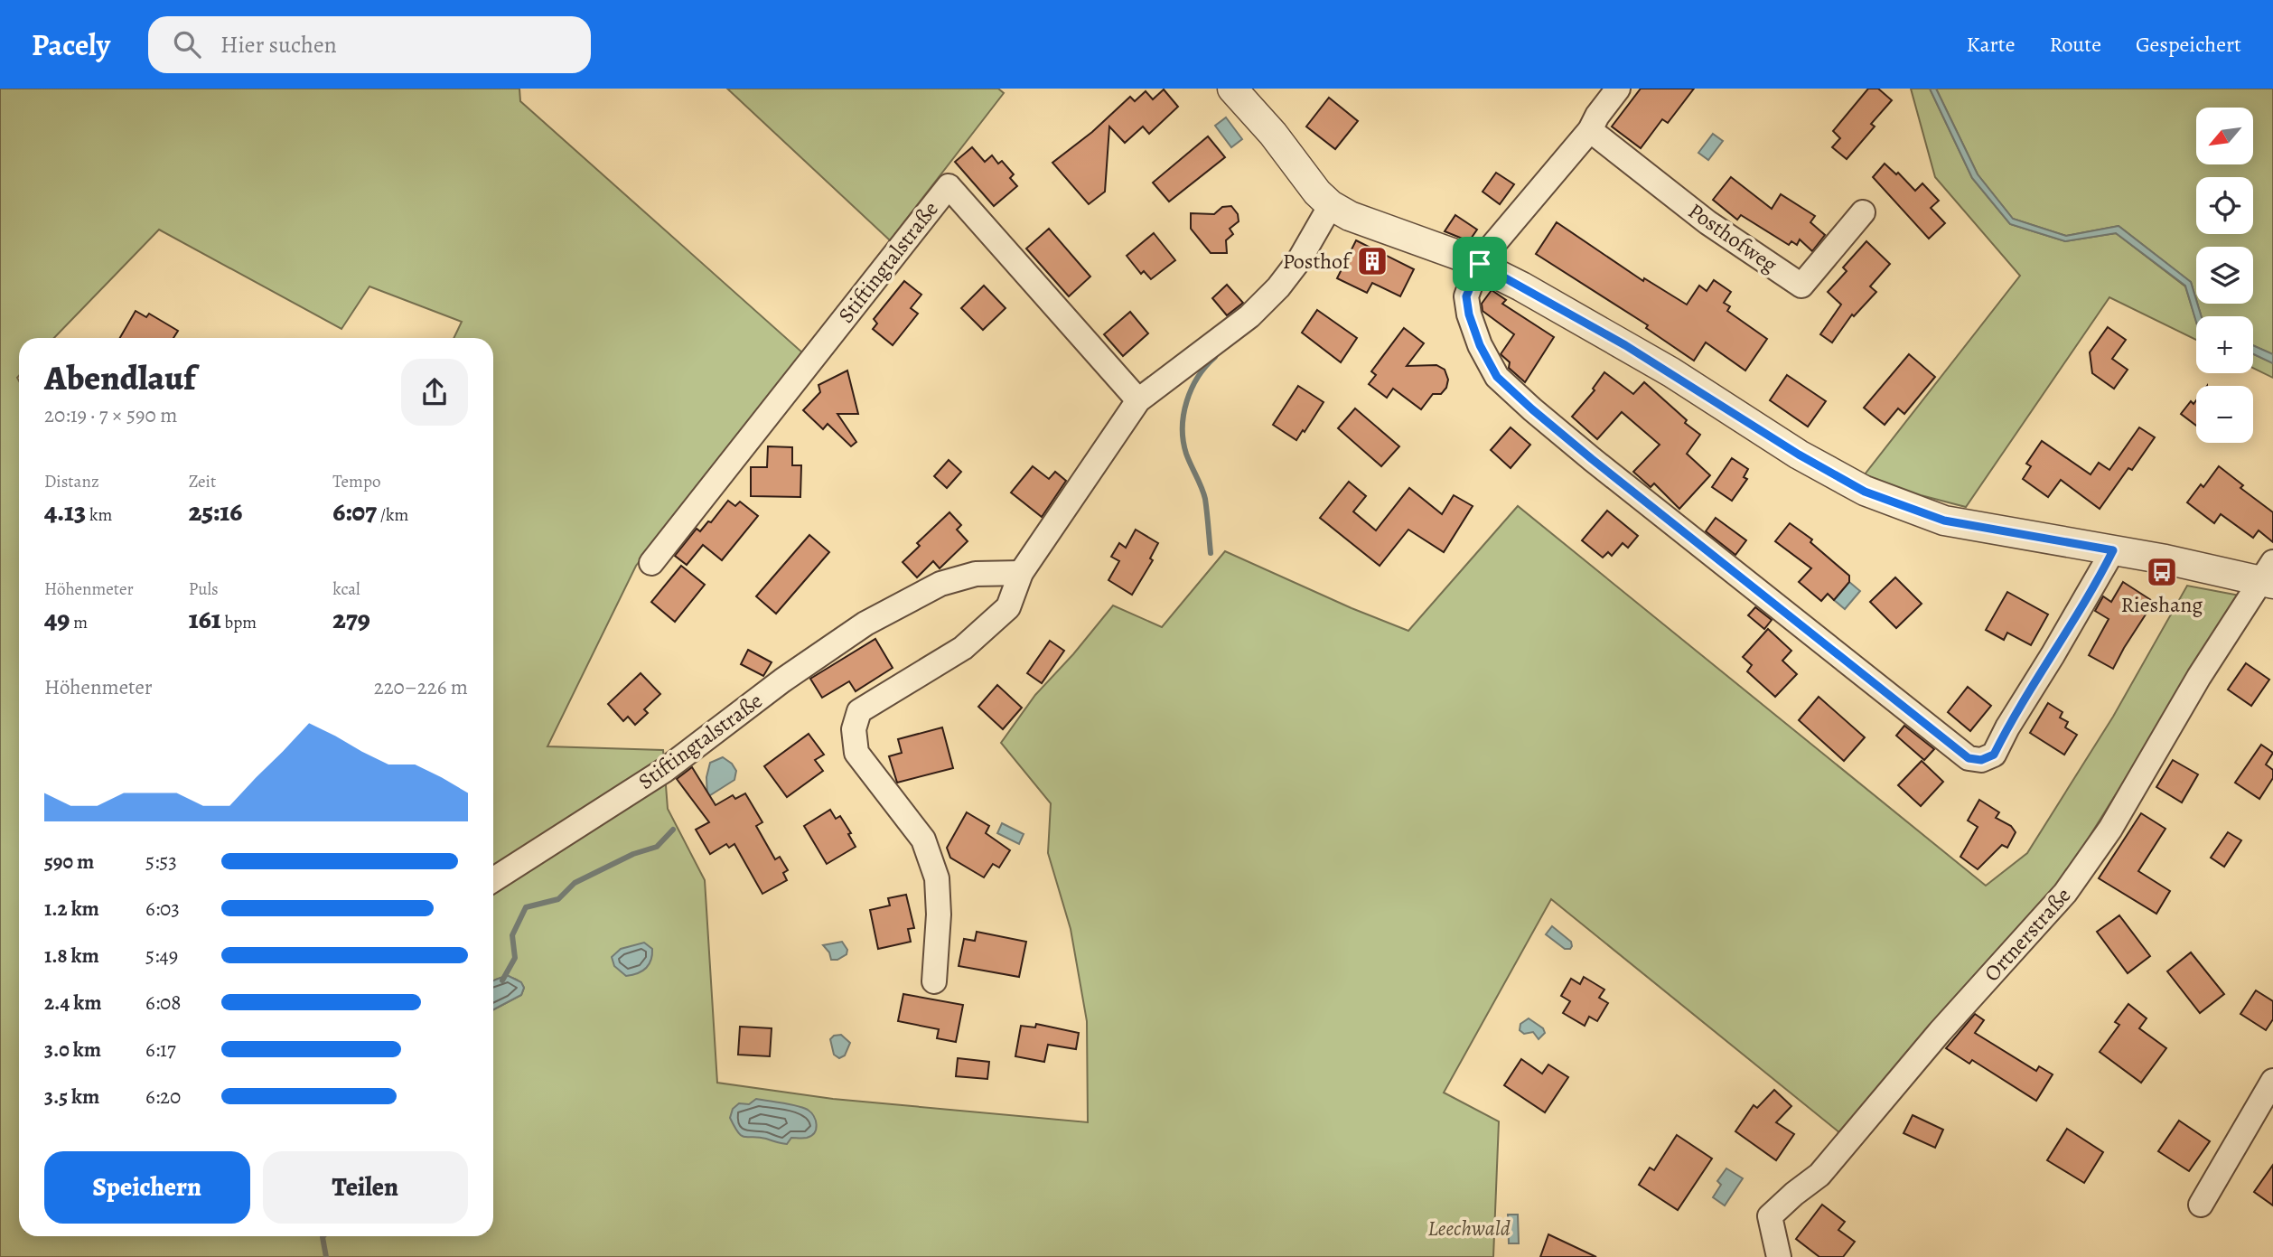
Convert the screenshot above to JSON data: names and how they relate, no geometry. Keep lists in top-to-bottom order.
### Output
{
  "streets": {
    "street": ["Posthofweg", "Stiftingtalstraße", "Ortnerstraße"]
  },
  "parks": ["Leechwald"],
  "places": {
    "building": ["Posthof"],
    "bus stop": ["Rieshang"]
  },
  "north": "bottom left",
  "page": {
    "header": "Pacely",
    "search": "Hier suchen",
    "nav": ["Karte", "Route", "Gespeichert"],
    "map_buttons": ["+", "−"],
    "heading": ["Abendlauf", "20:19 · 7 × 590 m"],
    "stats": [
      ["Distanz", "4.13 km"],
      ["Zeit", "25:16"],
      ["Tempo", "6:07 /km"],
      ["Höhenmeter", "49 m"],
      ["Puls", "161 bpm"],
      ["kcal", "279"]
    ],
    "chart": ["Höhenmeter", "220–226 m"],
    "list": [
      {
        "name": "590 m",
        "note": "5:53"
      },
      {
        "name": "1.2 km",
        "note": "6:03"
      },
      {
        "name": "1.8 km",
        "note": "5:49"
      },
      {
        "name": "2.4 km",
        "note": "6:08"
      },
      {
        "name": "3.0 km",
        "note": "6:17"
      },
      {
        "name": "3.5 km",
        "note": "6:20"
      }
    ],
    "buttons": ["Speichern", "Teilen"]
  }
}
